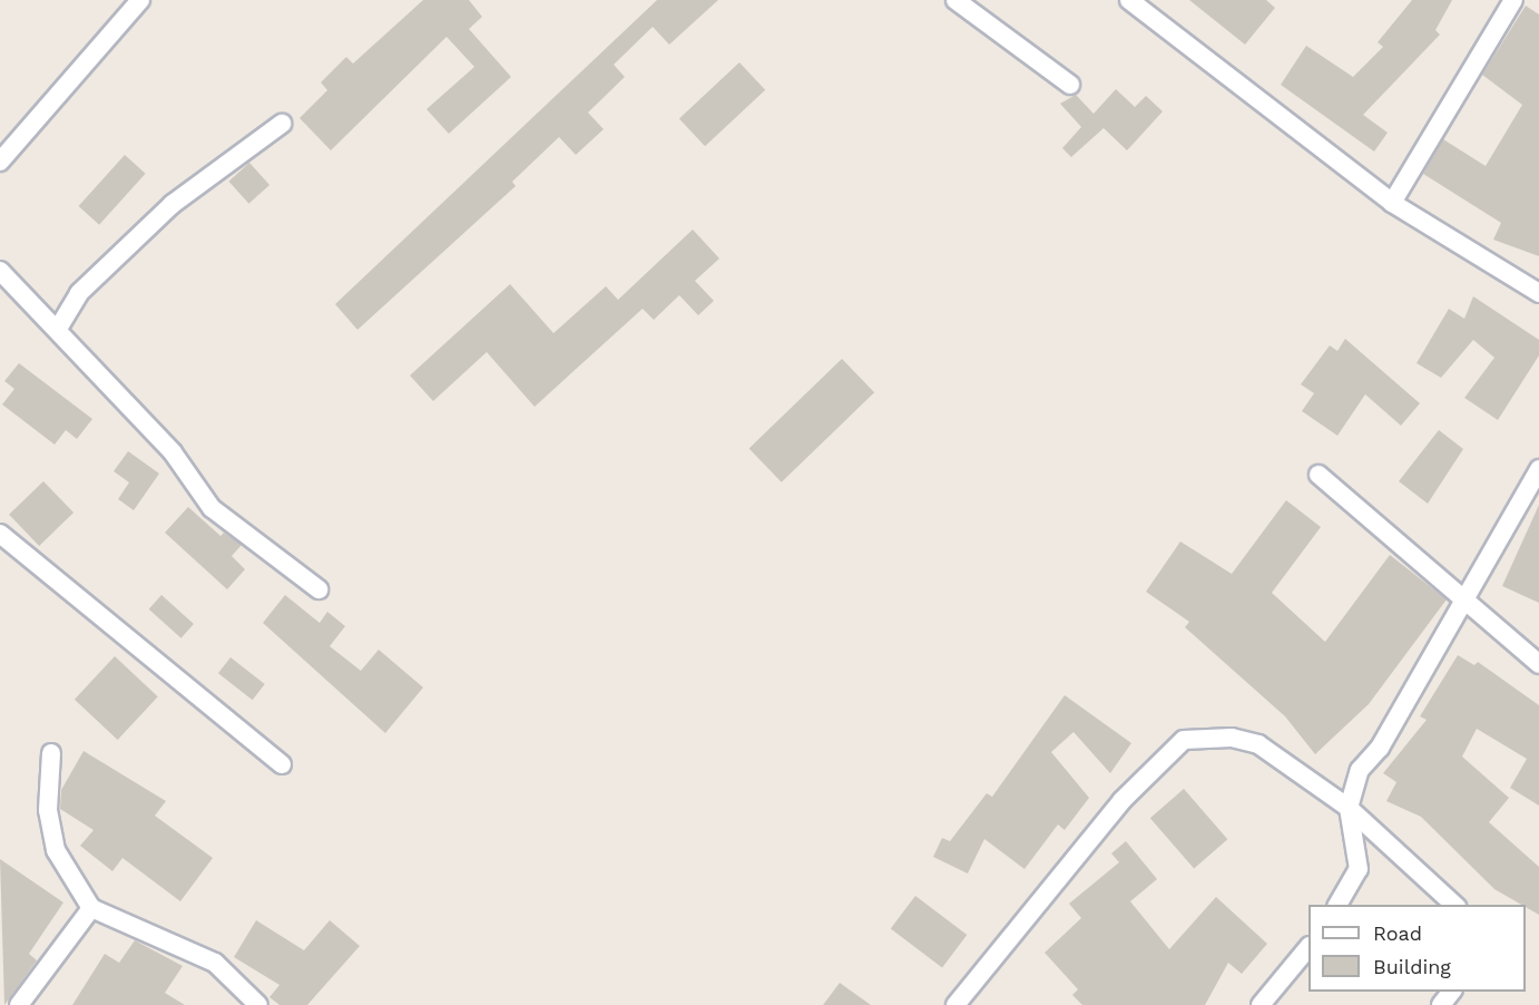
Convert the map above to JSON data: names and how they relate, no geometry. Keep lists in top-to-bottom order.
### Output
{
  "legend": ["Road", "Building"]
}
